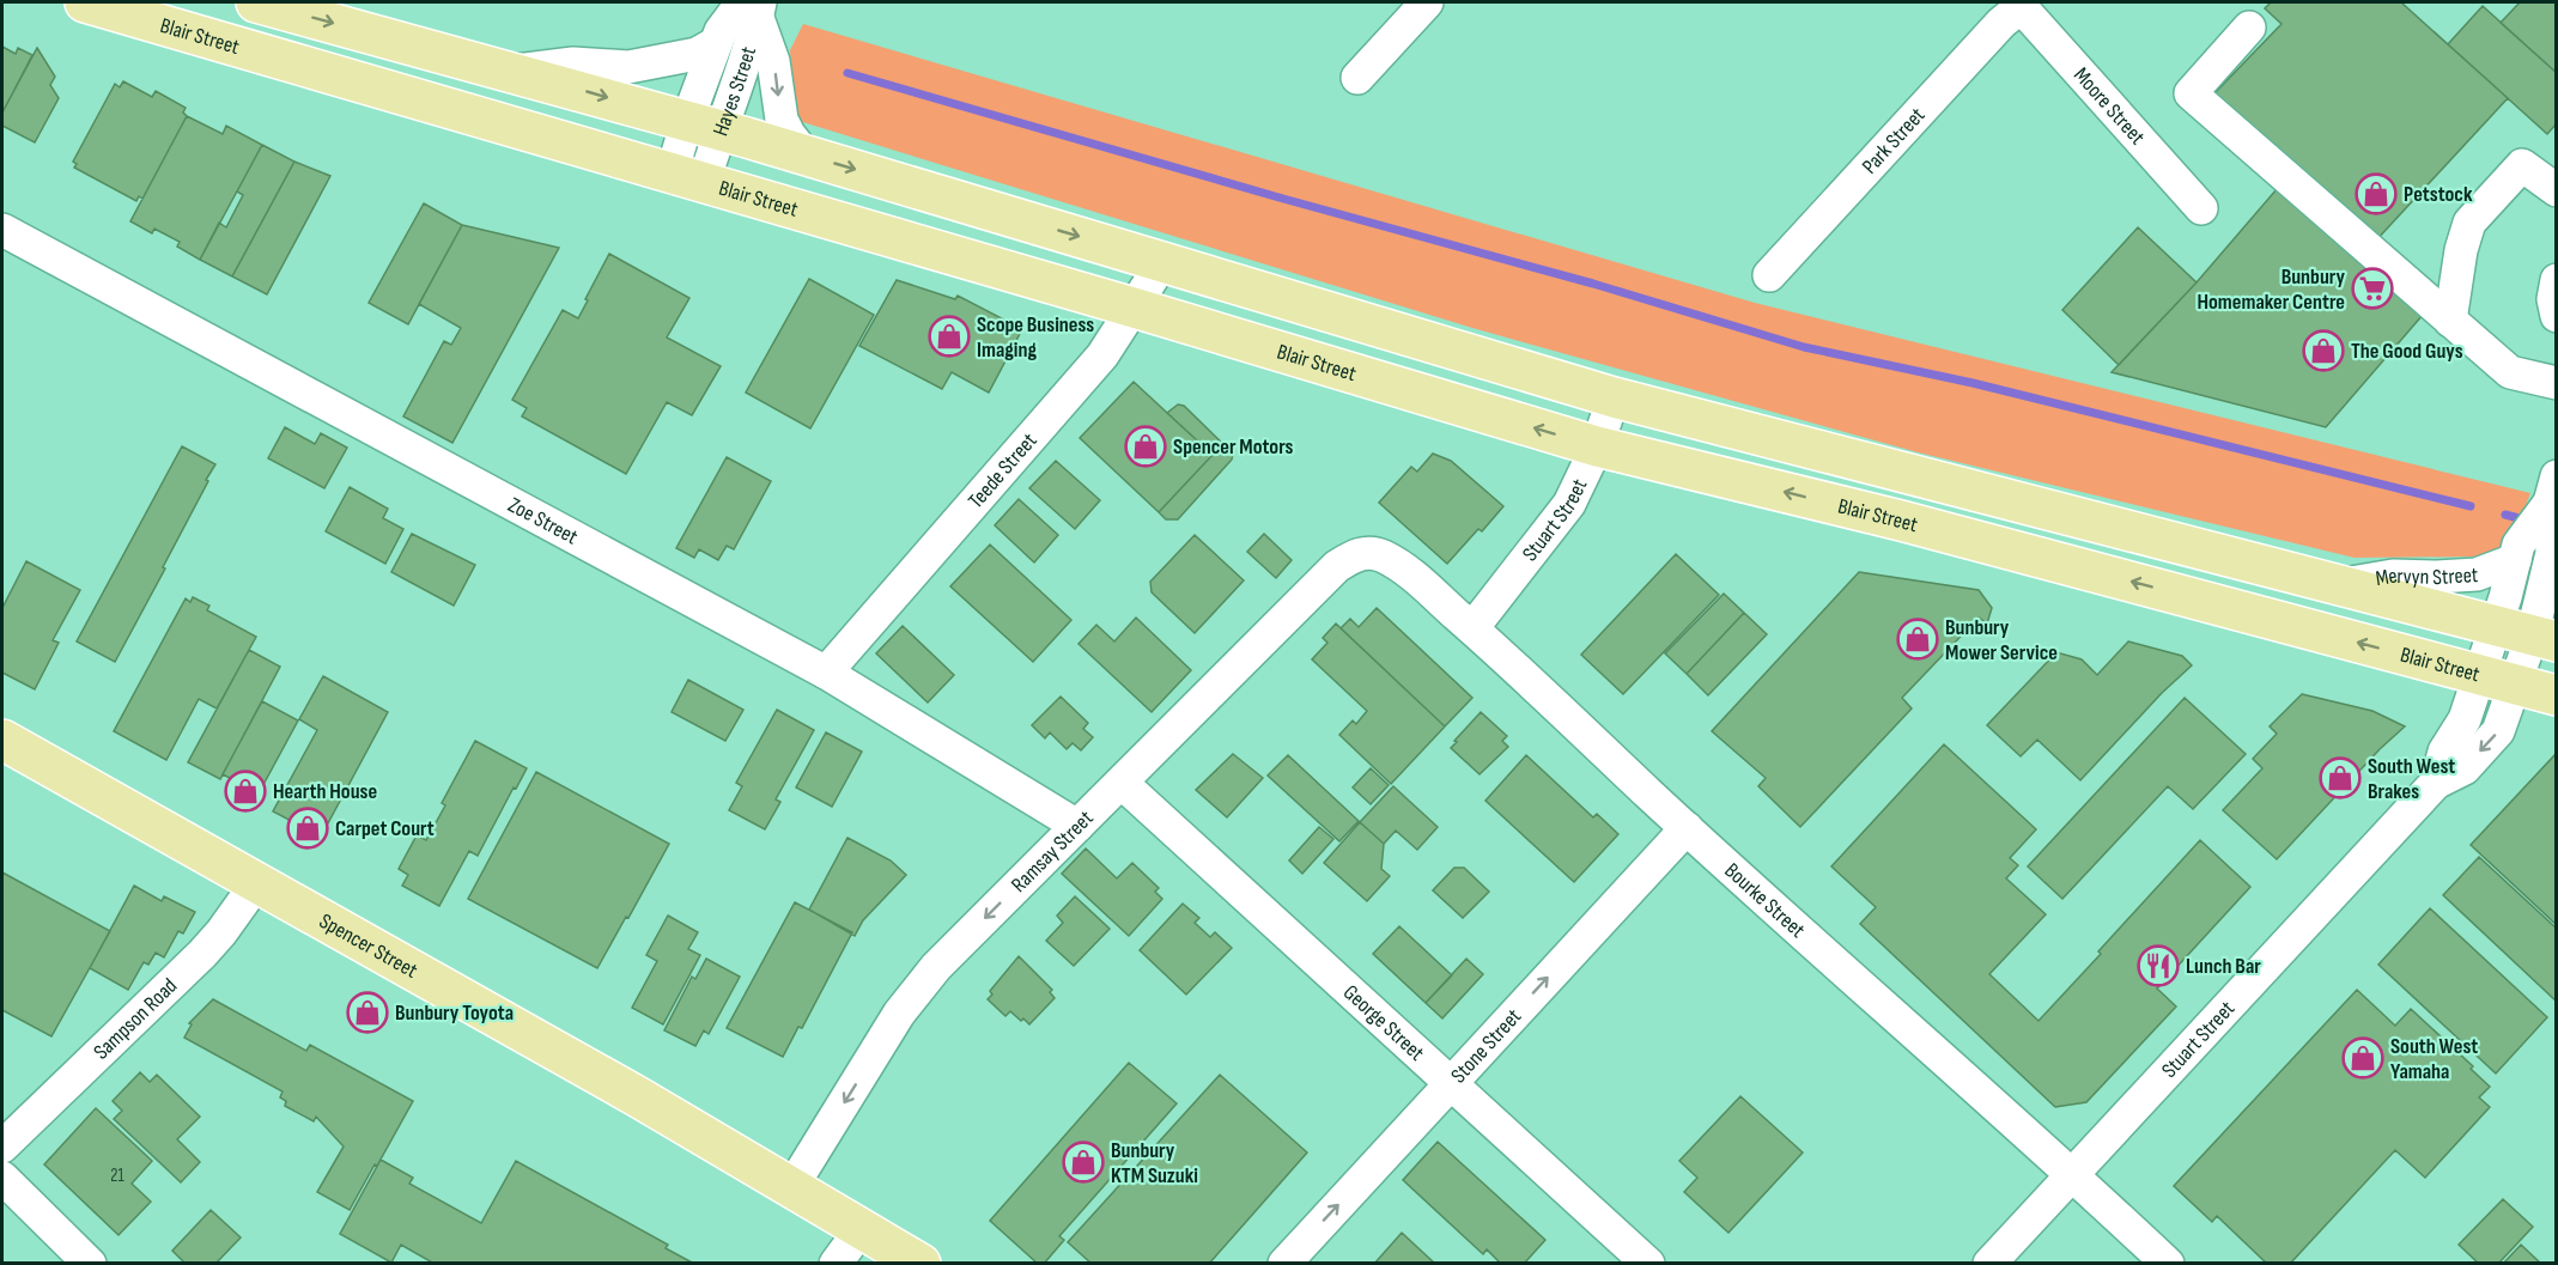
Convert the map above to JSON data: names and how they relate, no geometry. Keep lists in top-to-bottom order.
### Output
{
  "streets": {
    "main road": ["Blair Street", "Spencer Street"],
    "street": [
      "Hayes Street",
      "Moore Street",
      "Park Street",
      "Teede Street",
      "Stuart Street",
      "Zoe Street",
      "Mervyn Street",
      "Ramsay Street",
      "Bourke Street",
      "Sampson Road",
      "George Street",
      "Stone Street"
    ]
  },
  "crossings": [
    ["Blair Street", "Hayes Street"],
    ["Blair Street", "Teede Street"],
    ["Blair Street", "Stuart Street"],
    ["Blair Street", "Mervyn Street"],
    ["Moore Street", "Park Street"],
    ["Teede Street", "Zoe Street"],
    ["Stuart Street", "Mervyn Street"],
    ["Stuart Street", "Bourke Street"],
    ["Zoe Street", "Ramsay Street"],
    ["Ramsay Street", "Bourke Street"],
    ["Ramsay Street", "Spencer Street"],
    ["Ramsay Street", "George Street"],
    ["Bourke Street", "Stone Street"],
    ["Spencer Street", "Sampson Road"],
    ["George Street", "Stone Street"]
  ],
  "one_way": ["Ramsay Street", "Stone Street"],
  "places": {
    "shop": [
      "Petstock",
      "Scope Business Imaging",
      "The Good Guys",
      "Spencer Motors",
      "Bunbury Mower Service",
      "South West Brakes",
      "Hearth House",
      "Carpet Court",
      "Bunbury Toyota",
      "South West Yamaha",
      "Bunbury KTM Suzuki"
    ],
    "supermarket": ["Bunbury Homemaker Centre"],
    "restaurant": ["Lunch Bar"]
  },
  "house_numbers": ["21"]
}
